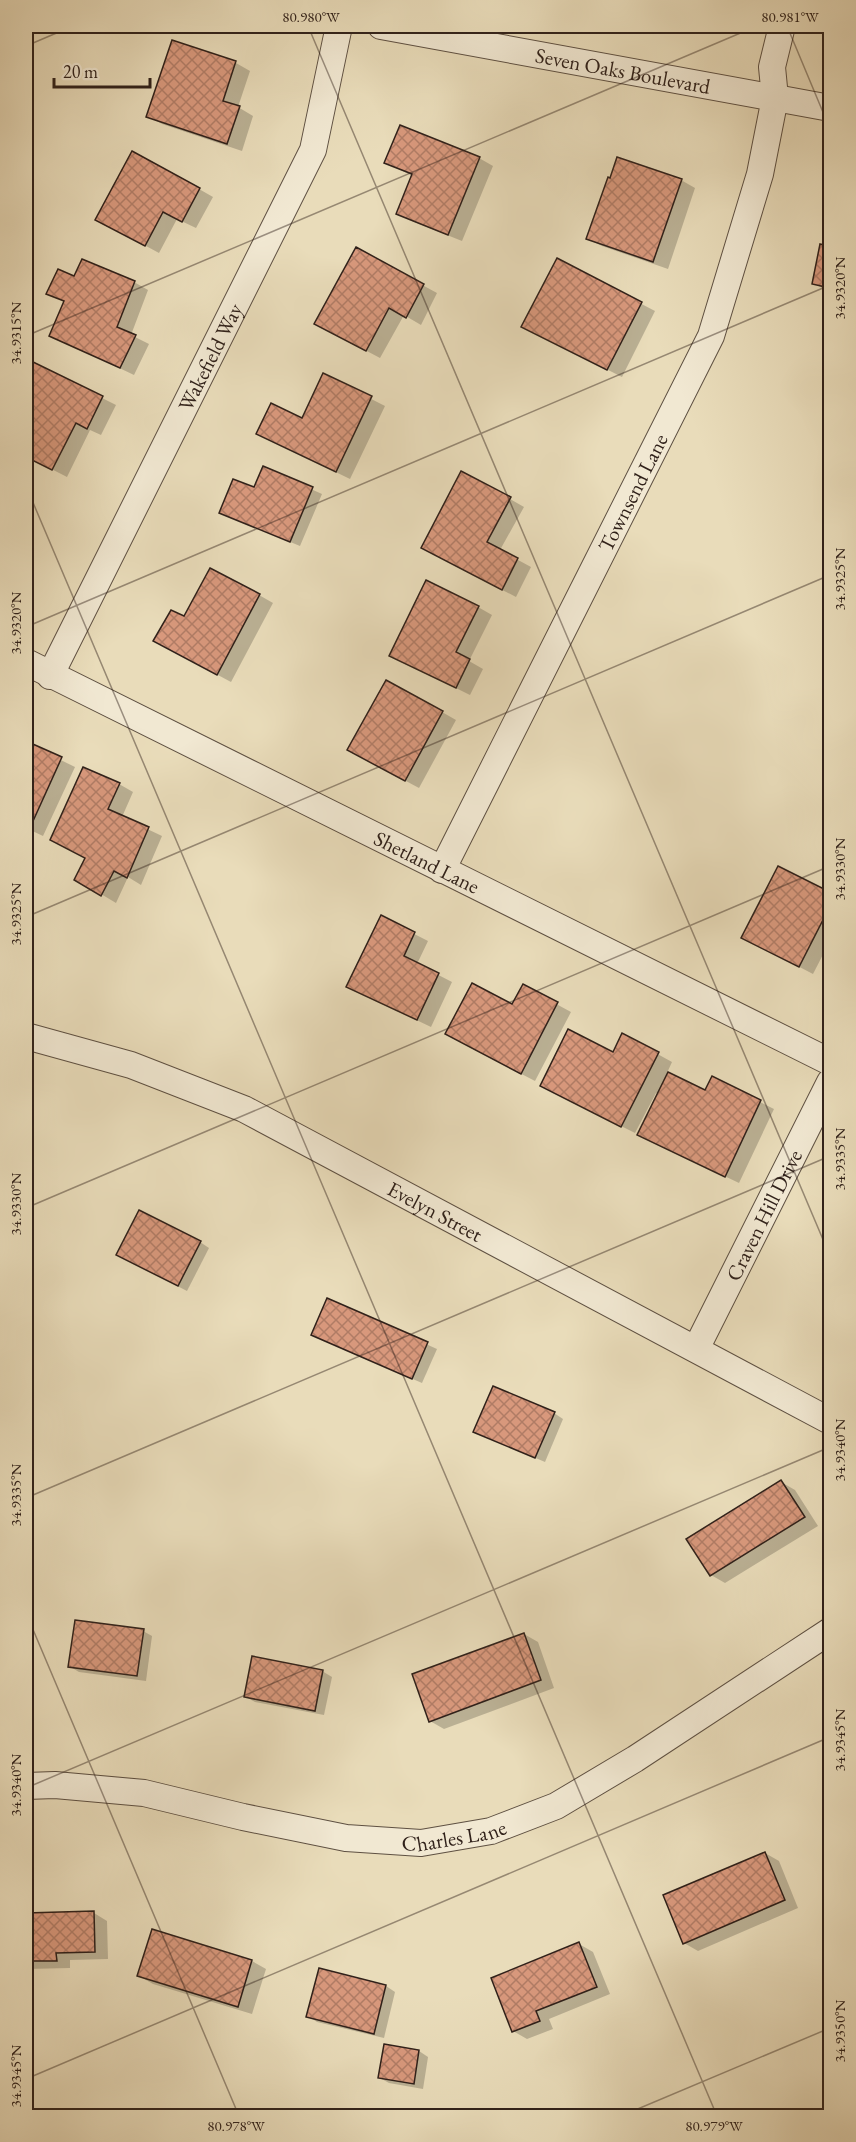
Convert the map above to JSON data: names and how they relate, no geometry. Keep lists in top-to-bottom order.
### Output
{
  "streets": {
    "street": [
      "Seven Oaks Boulevard",
      "Wakefield Way",
      "Townsend Lane",
      "Shetland Lane",
      "Evelyn Street",
      "Craven Hill Drive",
      "Charles Lane"
    ]
  },
  "crossings": [
    ["Seven Oaks Boulevard", "Townsend Lane"],
    ["Wakefield Way", "Shetland Lane"],
    ["Townsend Lane", "Shetland Lane"],
    ["Evelyn Street", "Craven Hill Drive"]
  ],
  "scale_bar": "20 m",
  "coordinates": [
    "80.980°W",
    "80.981°W",
    "34.9320°N",
    "34.9315°N",
    "34.9325°N",
    "34.9330°N",
    "34.9335°N",
    "34.9340°N",
    "34.9345°N",
    "34.9350°N",
    "80.978°W",
    "80.979°W"
  ]
}
